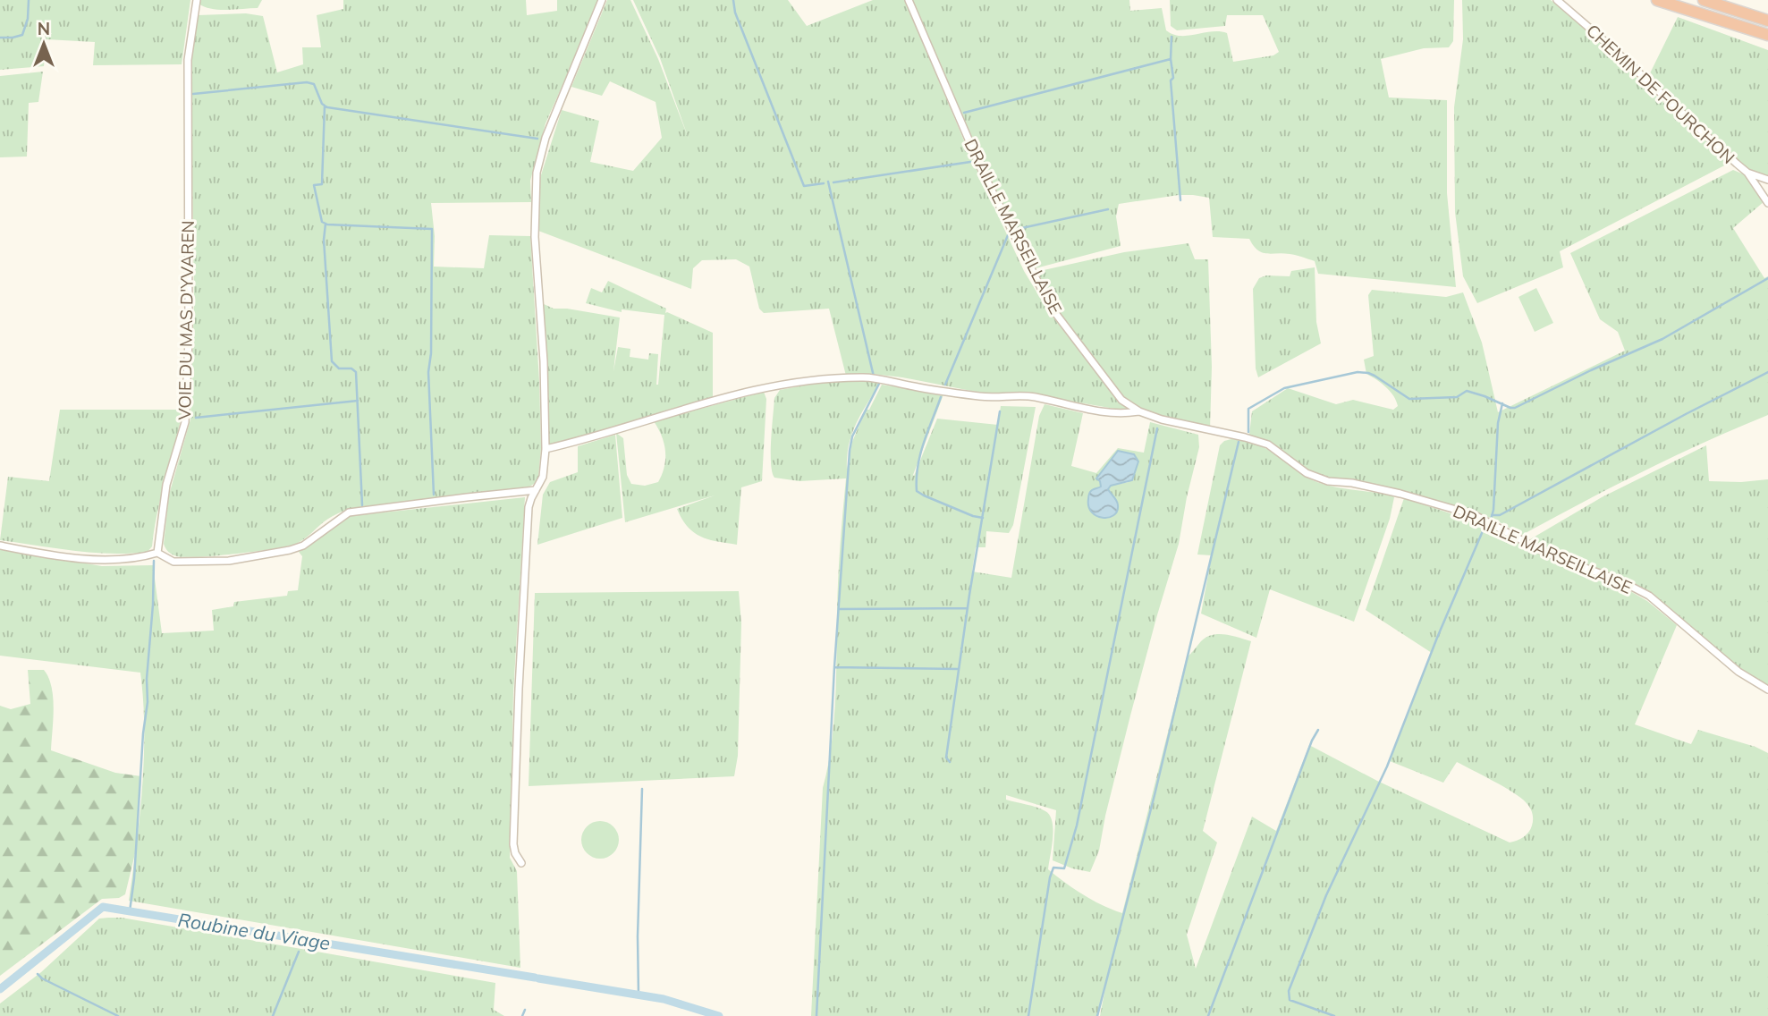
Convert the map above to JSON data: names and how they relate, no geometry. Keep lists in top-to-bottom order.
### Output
{
  "streets": {
    "street": ["CHEMIN DE FOURCHON", "DRAILLE MARSEILLAISE", "VOIE DU MAS D'YVAREN"]
  },
  "water": ["Roubine du Viage"],
  "north": "top"
}
